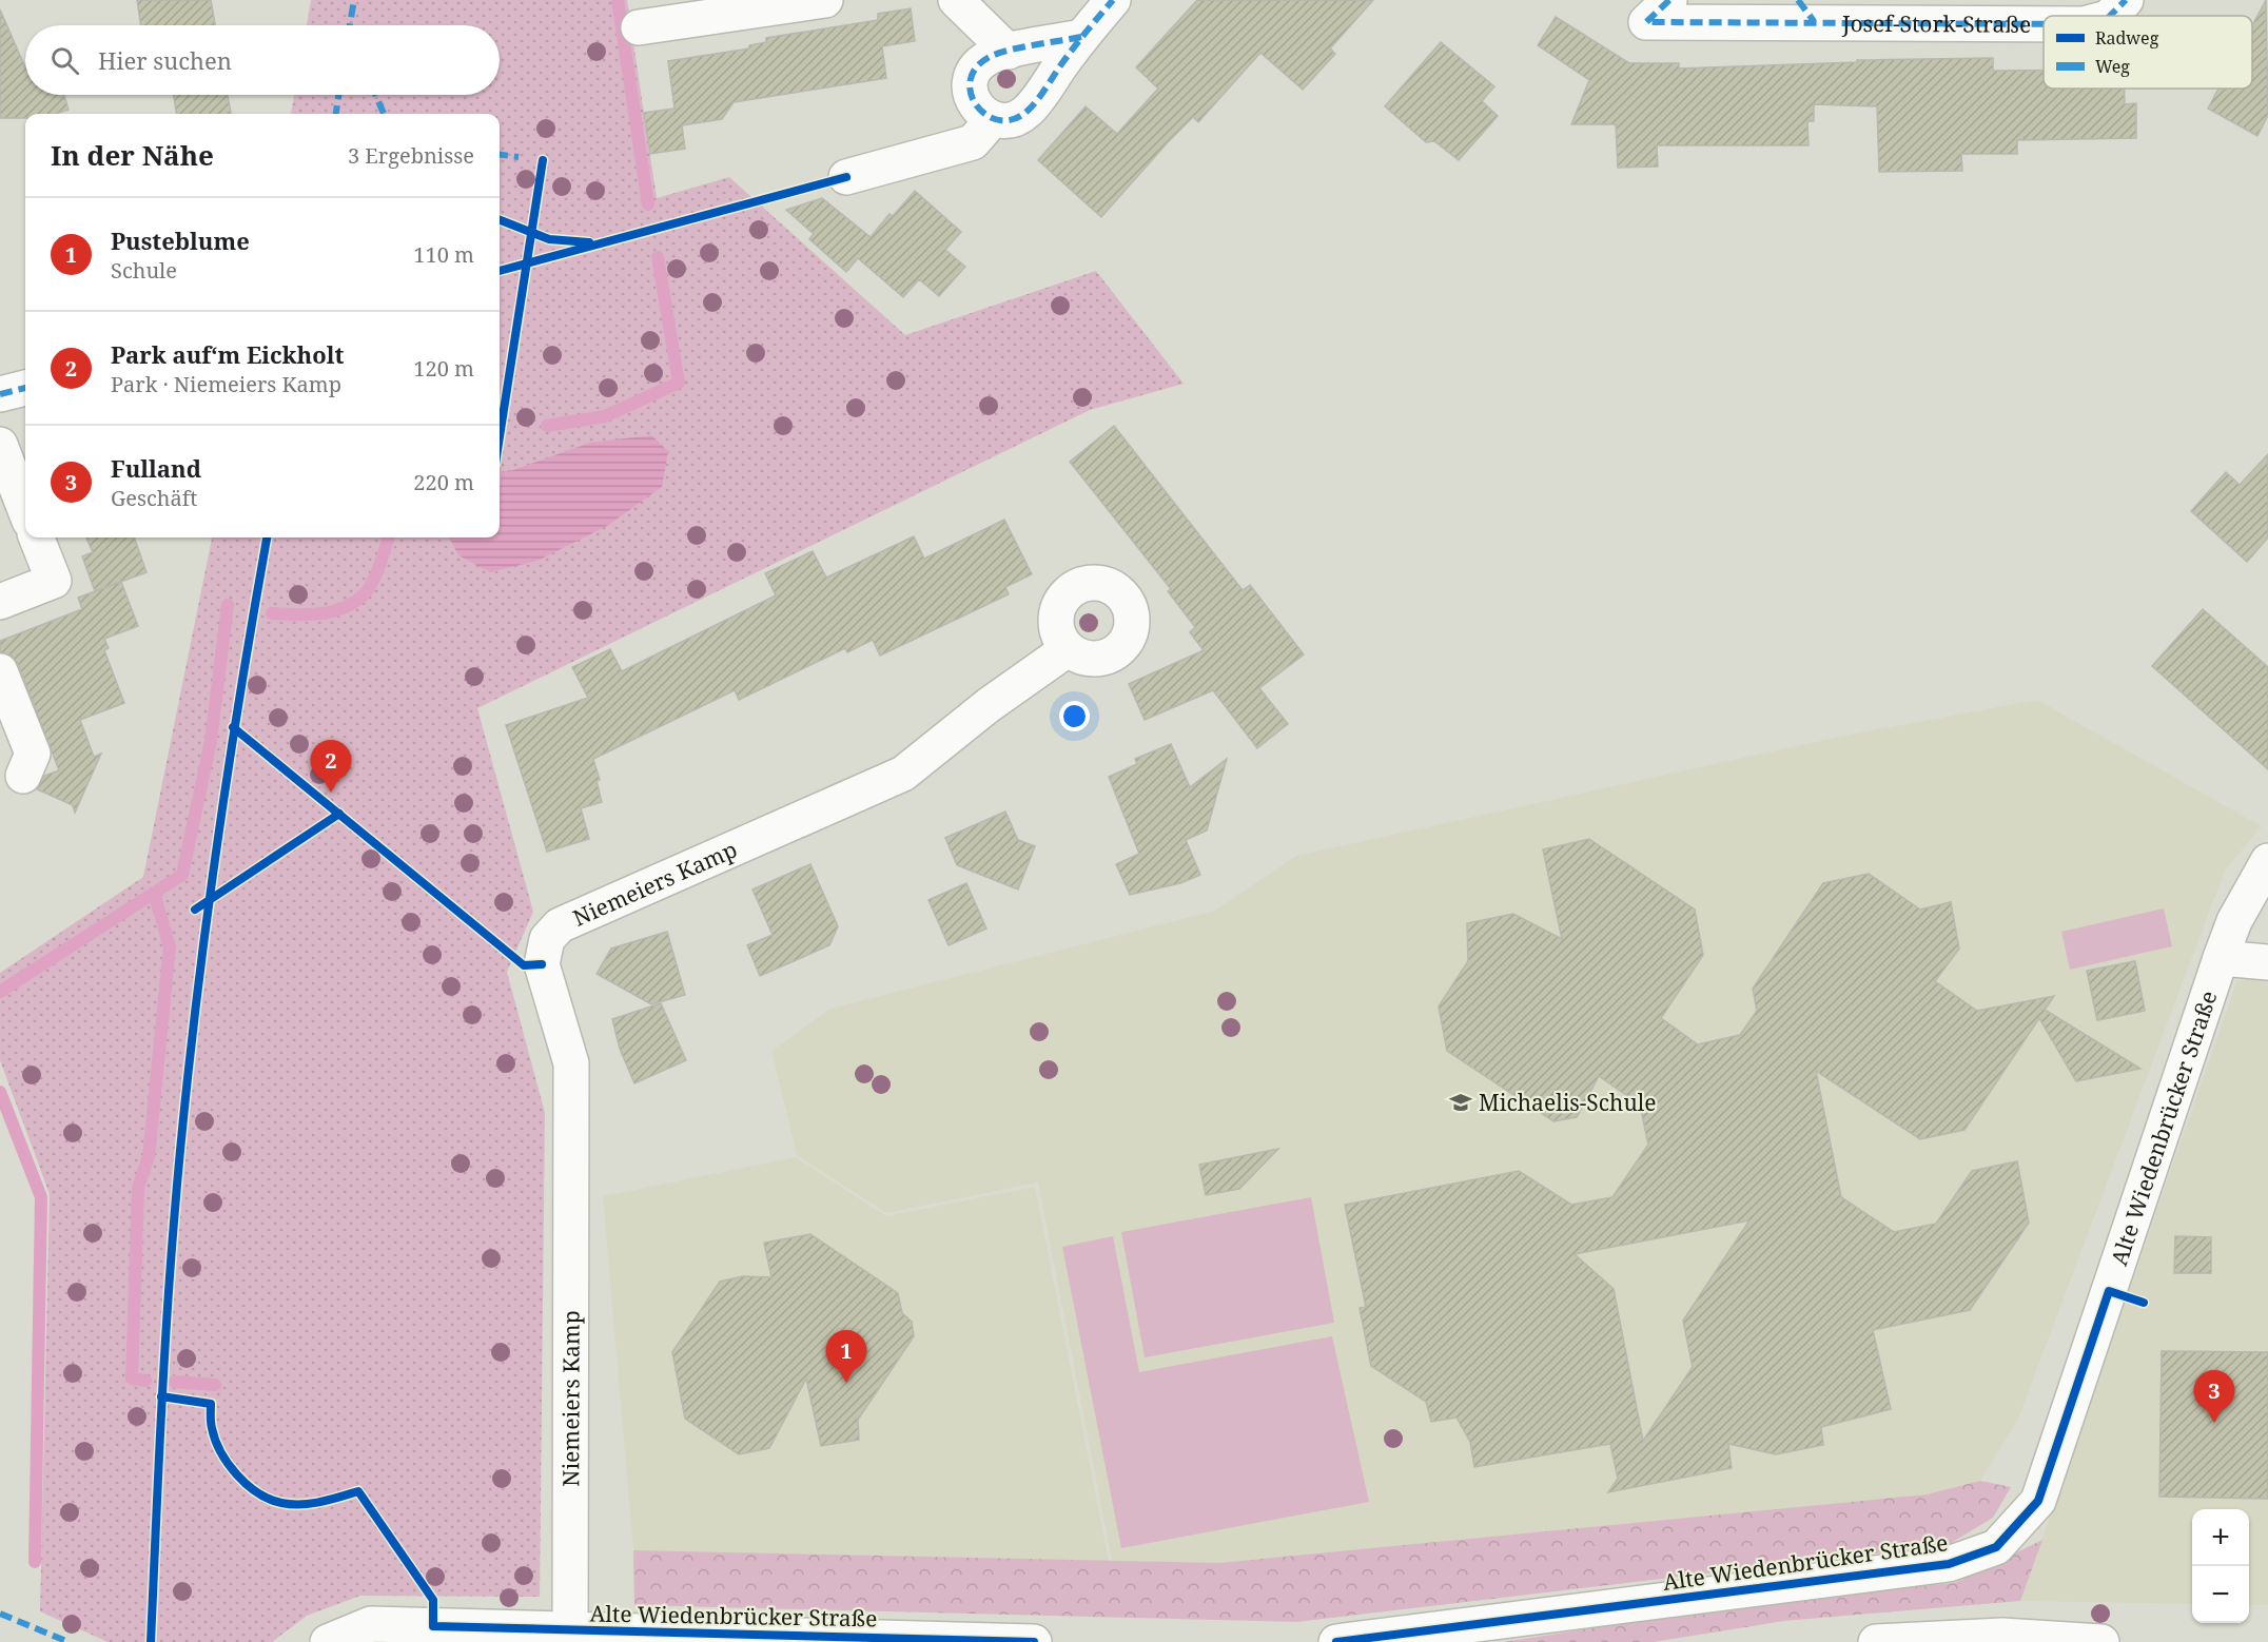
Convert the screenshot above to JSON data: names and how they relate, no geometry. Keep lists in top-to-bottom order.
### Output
{
  "streets": {
    "street": ["Josef-Stork-Straße", "Niemeiers Kamp", "Alte Wiedenbrücker Straße"]
  },
  "crossings": [
    ["Niemeiers Kamp", "Alte Wiedenbrücker Straße"]
  ],
  "places": {
    "school or university": ["Michaelis-Schule"]
  },
  "legend": ["Radweg", "Weg"],
  "page": {
    "search": "Hier suchen",
    "heading": ["In der Nähe", "3 Ergebnisse"],
    "list": [
      {
        "mark": "1",
        "name": "Pusteblume",
        "note": "Schule",
        "value": "110 m"
      },
      {
        "mark": "2",
        "name": "Park auf‘m Eickholt",
        "note": "Park · Niemeiers Kamp",
        "value": "120 m"
      },
      {
        "mark": "3",
        "name": "Fulland",
        "note": "Geschäft",
        "value": "220 m"
      }
    ],
    "pins": ["2", "1", "3"],
    "map_buttons": ["+", "−"]
  }
}
